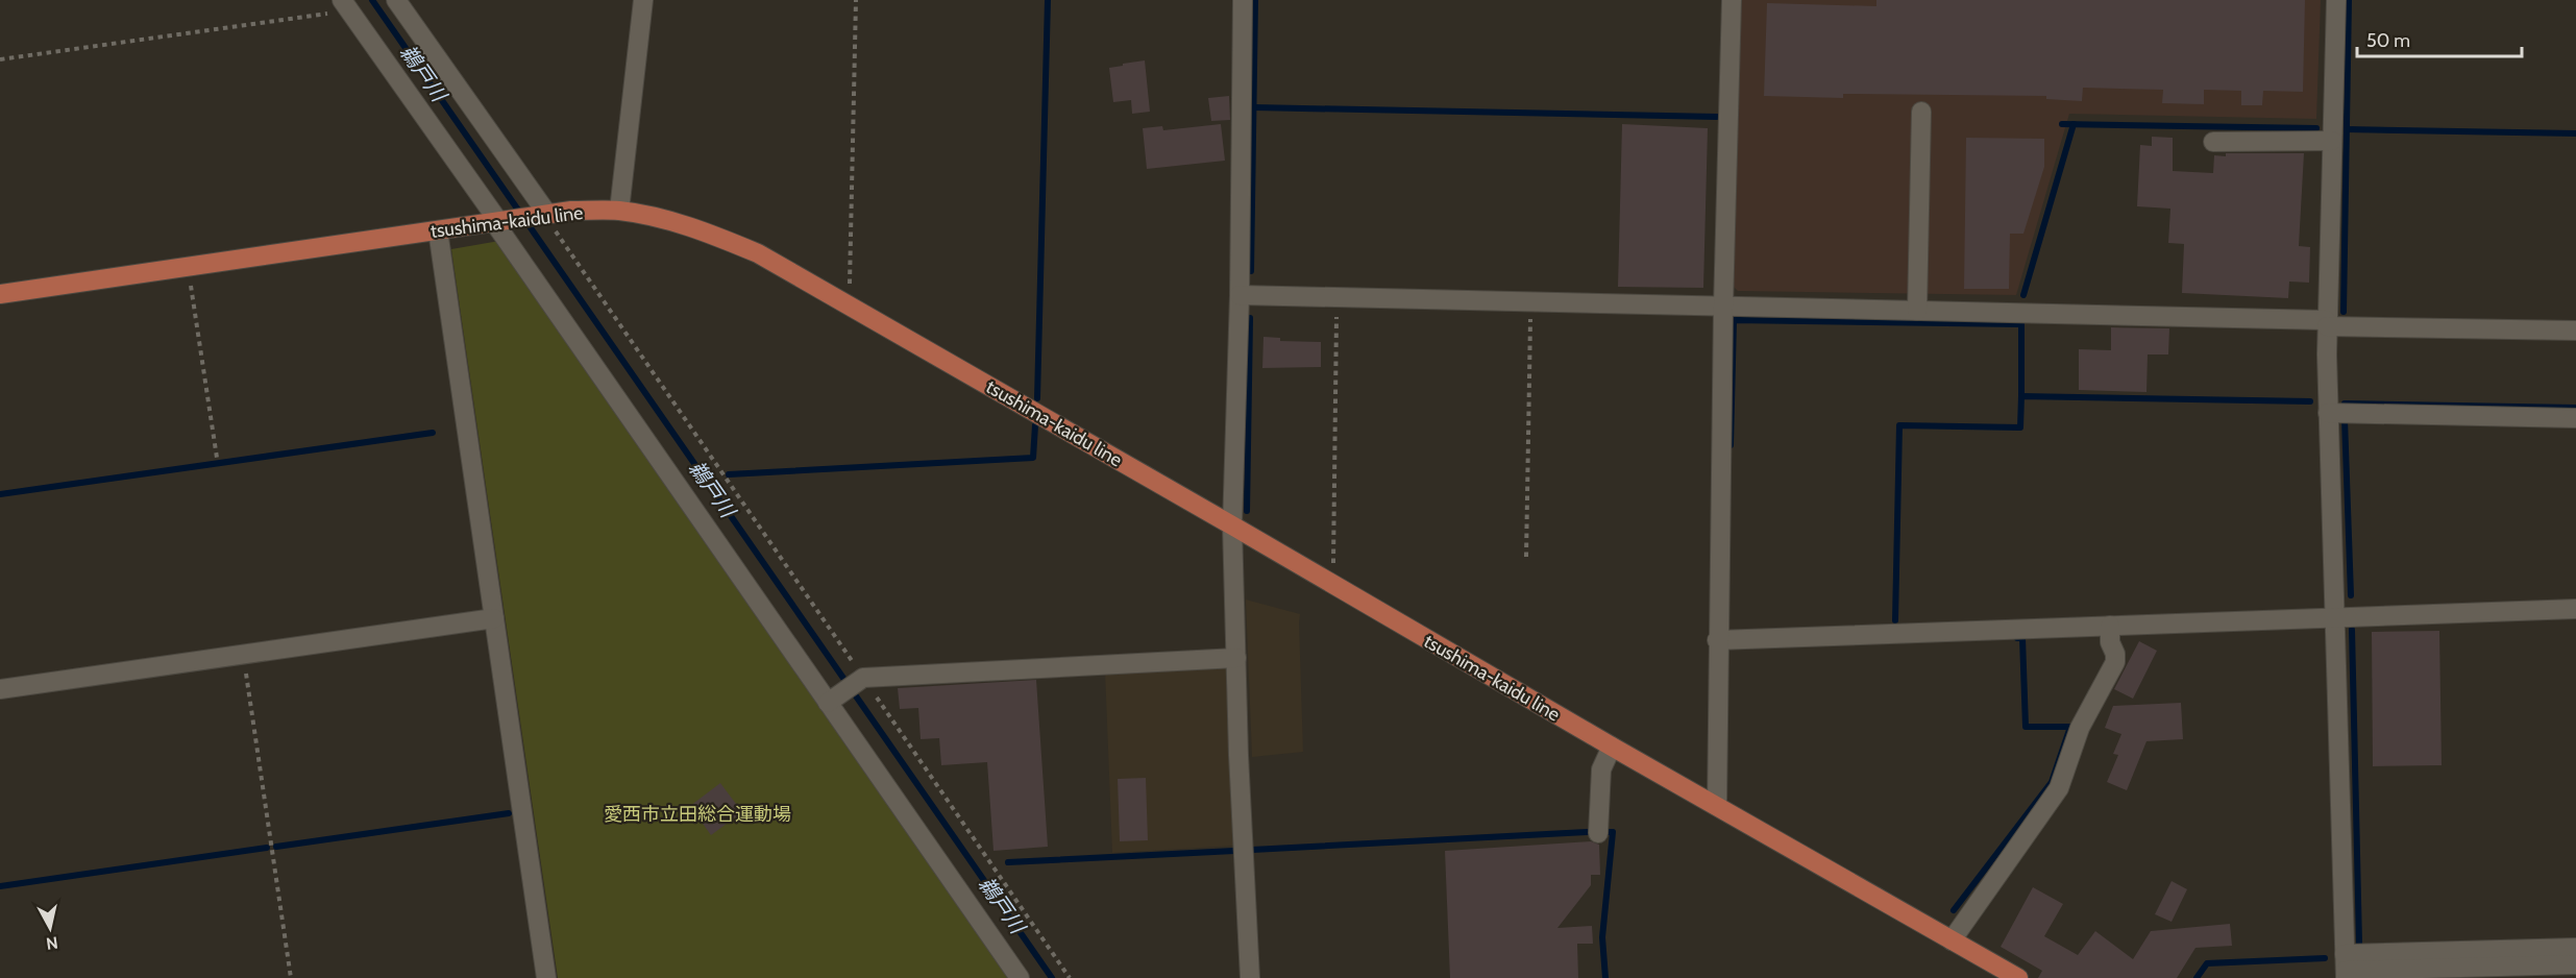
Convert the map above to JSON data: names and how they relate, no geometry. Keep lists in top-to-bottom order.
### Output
{
  "streets": {
    "main road": ["tsushima-kaidu line"]
  },
  "water": ["鵜戸川"],
  "parks": ["愛西市立田総合運動場"],
  "scale_bar": "50 m",
  "north": "bottom"
}
